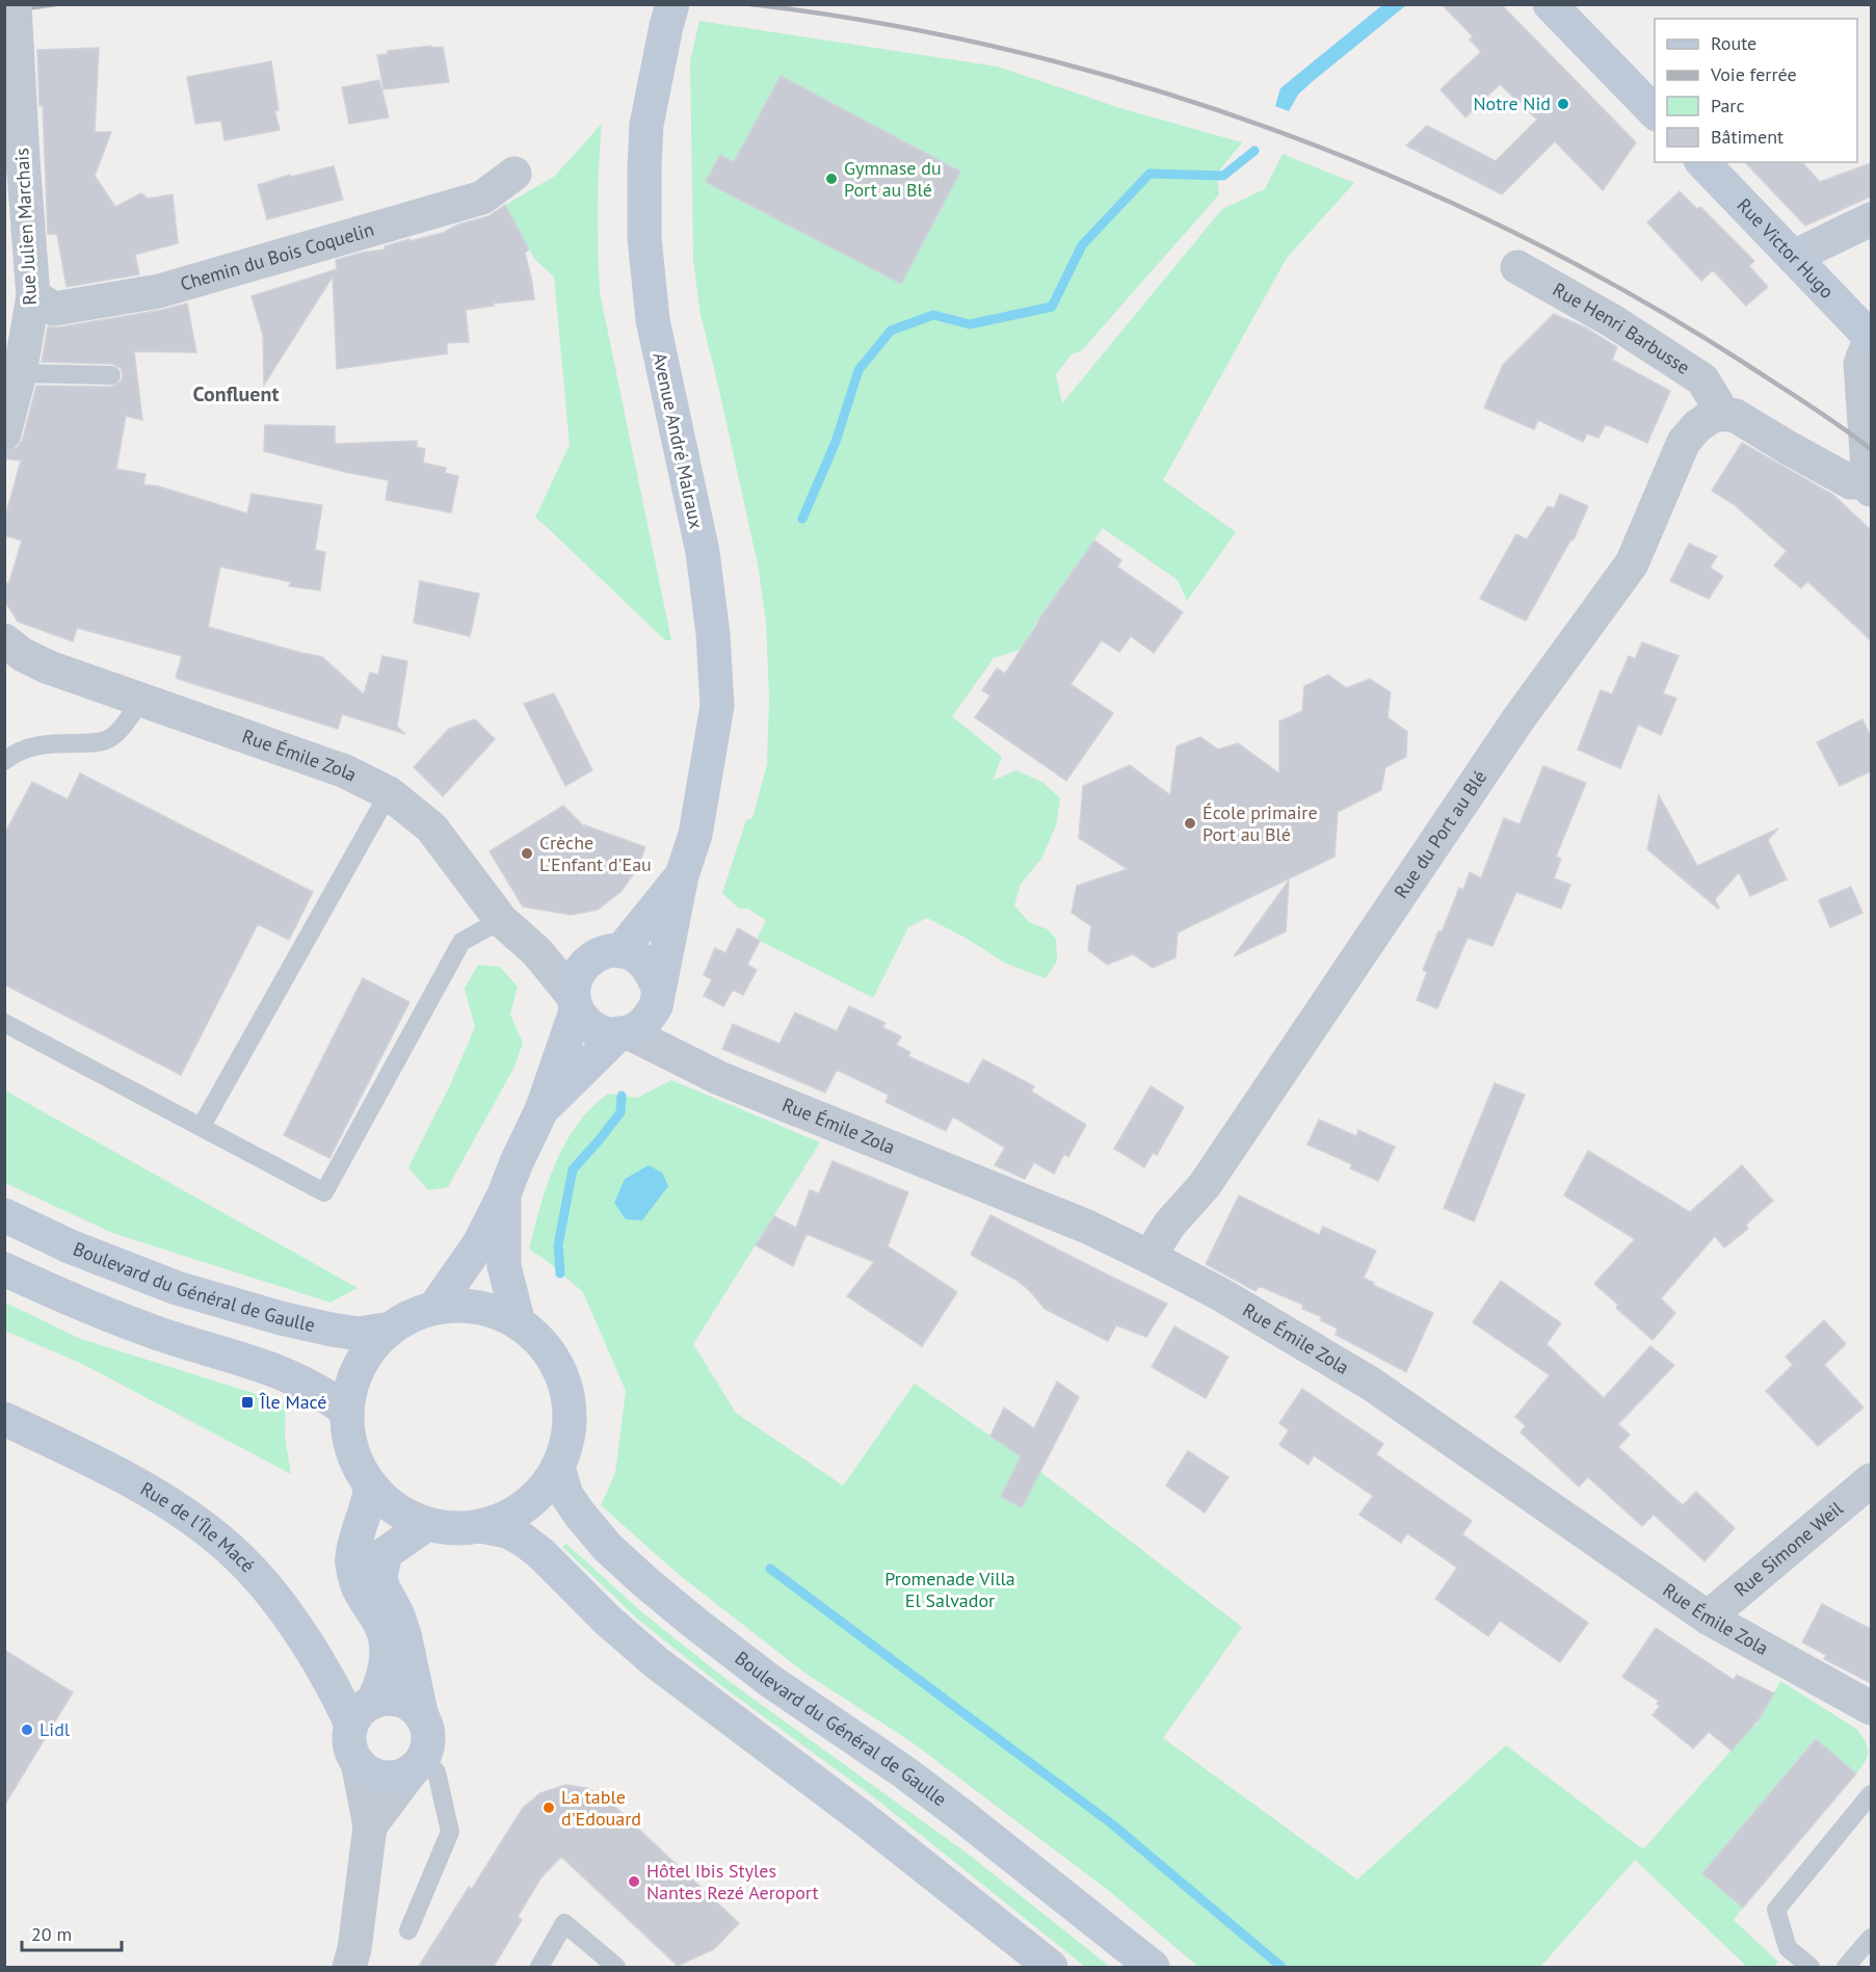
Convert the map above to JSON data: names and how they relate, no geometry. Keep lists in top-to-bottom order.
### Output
{
  "streets": {
    "street": [
      "Rue Julien Marchais",
      "Rue Victor Hugo",
      "Chemin du Bois Coquelin",
      "Rue Henri Barbusse",
      "Avenue André Malraux",
      "Rue Émile Zola",
      "Rue du Port au Blé",
      "Boulevard du Général de Gaulle",
      "Rue de l'Île Macé",
      "Rue Simone Weil"
    ]
  },
  "crossings": [
    ["Rue Julien Marchais", "Chemin du Bois Coquelin"],
    ["Rue Henri Barbusse", "Rue du Port au Blé"],
    ["Avenue André Malraux", "Rue Émile Zola"],
    ["Rue Émile Zola", "Rue du Port au Blé"],
    ["Rue Émile Zola", "Rue Simone Weil"]
  ],
  "districts": ["Confluent"],
  "parks": ["Promenade Villa El Salvador"],
  "places": {
    "other": [
      "Notre Nid",
      "Gymnase du Port au Blé",
      "École primaire Port au Blé",
      "Crèche L'Enfant d'Eau",
      "Lidl",
      "La table d'Edouard",
      "Hôtel Ibis Styles Nantes Rezé Aeroport"
    ],
    "transit": ["Île Macé"]
  },
  "legend": [
    "Route",
    "Voie ferrée",
    "Parc",
    "Bâtiment"
  ],
  "scale_bar": "20 m"
}
